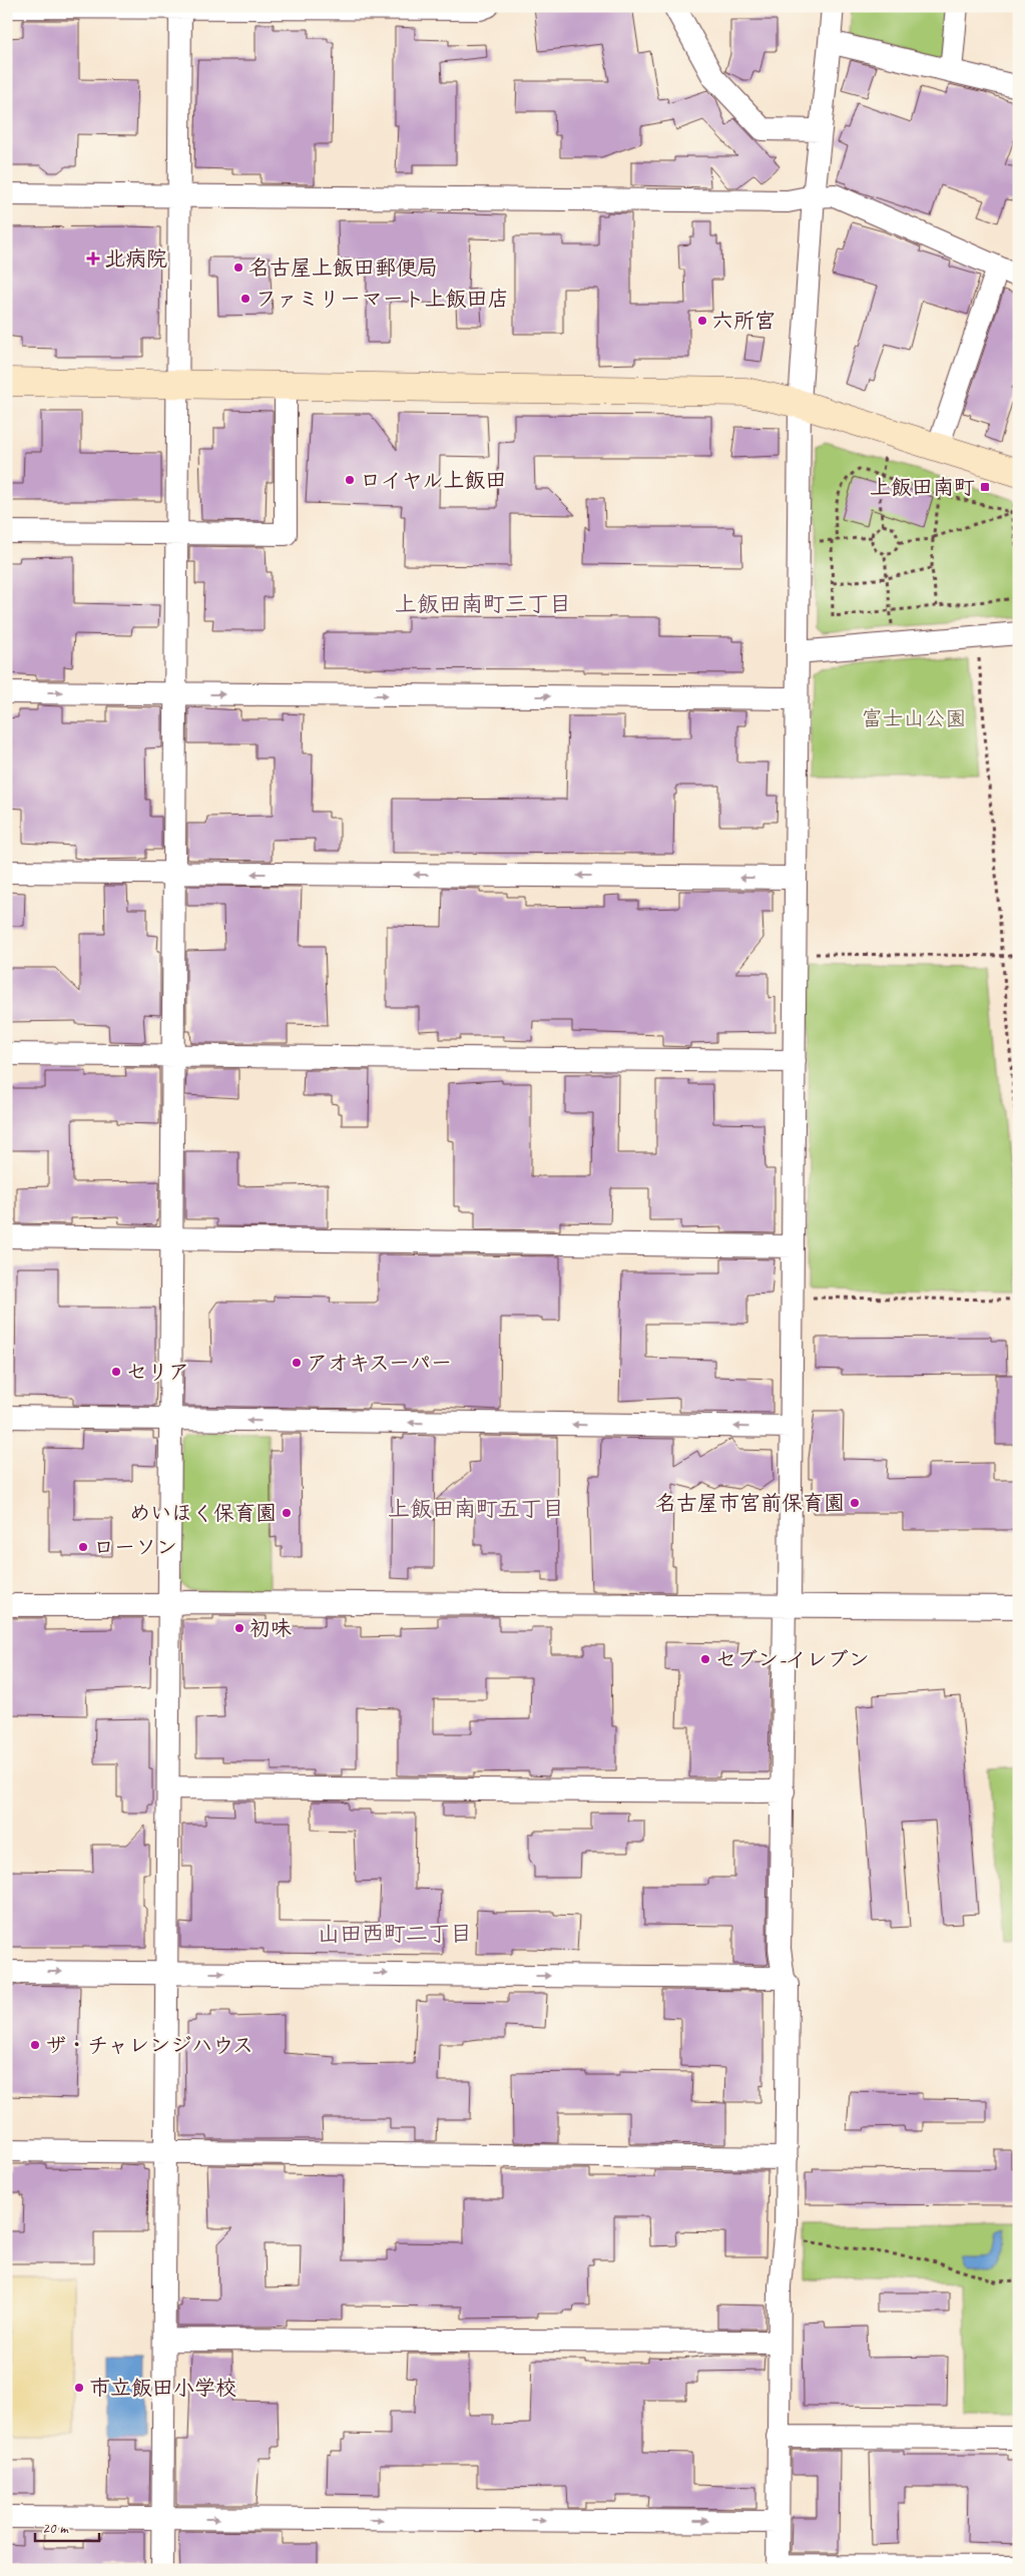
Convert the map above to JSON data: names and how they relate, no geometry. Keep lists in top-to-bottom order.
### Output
{
  "districts": ["上飯田南町三丁目", "上飯田南町五丁目", "山田西町二丁目"],
  "parks": ["富士山公園"],
  "places": {
    "health": ["北病院"],
    "other": [
      "名古屋上飯田郵便局",
      "ファミリーマート上飯田店",
      "六所宮",
      "ロイヤル上飯田",
      "アオキスーパー",
      "セリア",
      "名古屋市宮前保育園",
      "めいほく保育園",
      "ローソン",
      "初味",
      "セブン-イレブン",
      "ザ・チャレンジハウス",
      "市立飯田小学校"
    ],
    "transit": ["上飯田南町"]
  },
  "scale_bar": "20 m"
}
